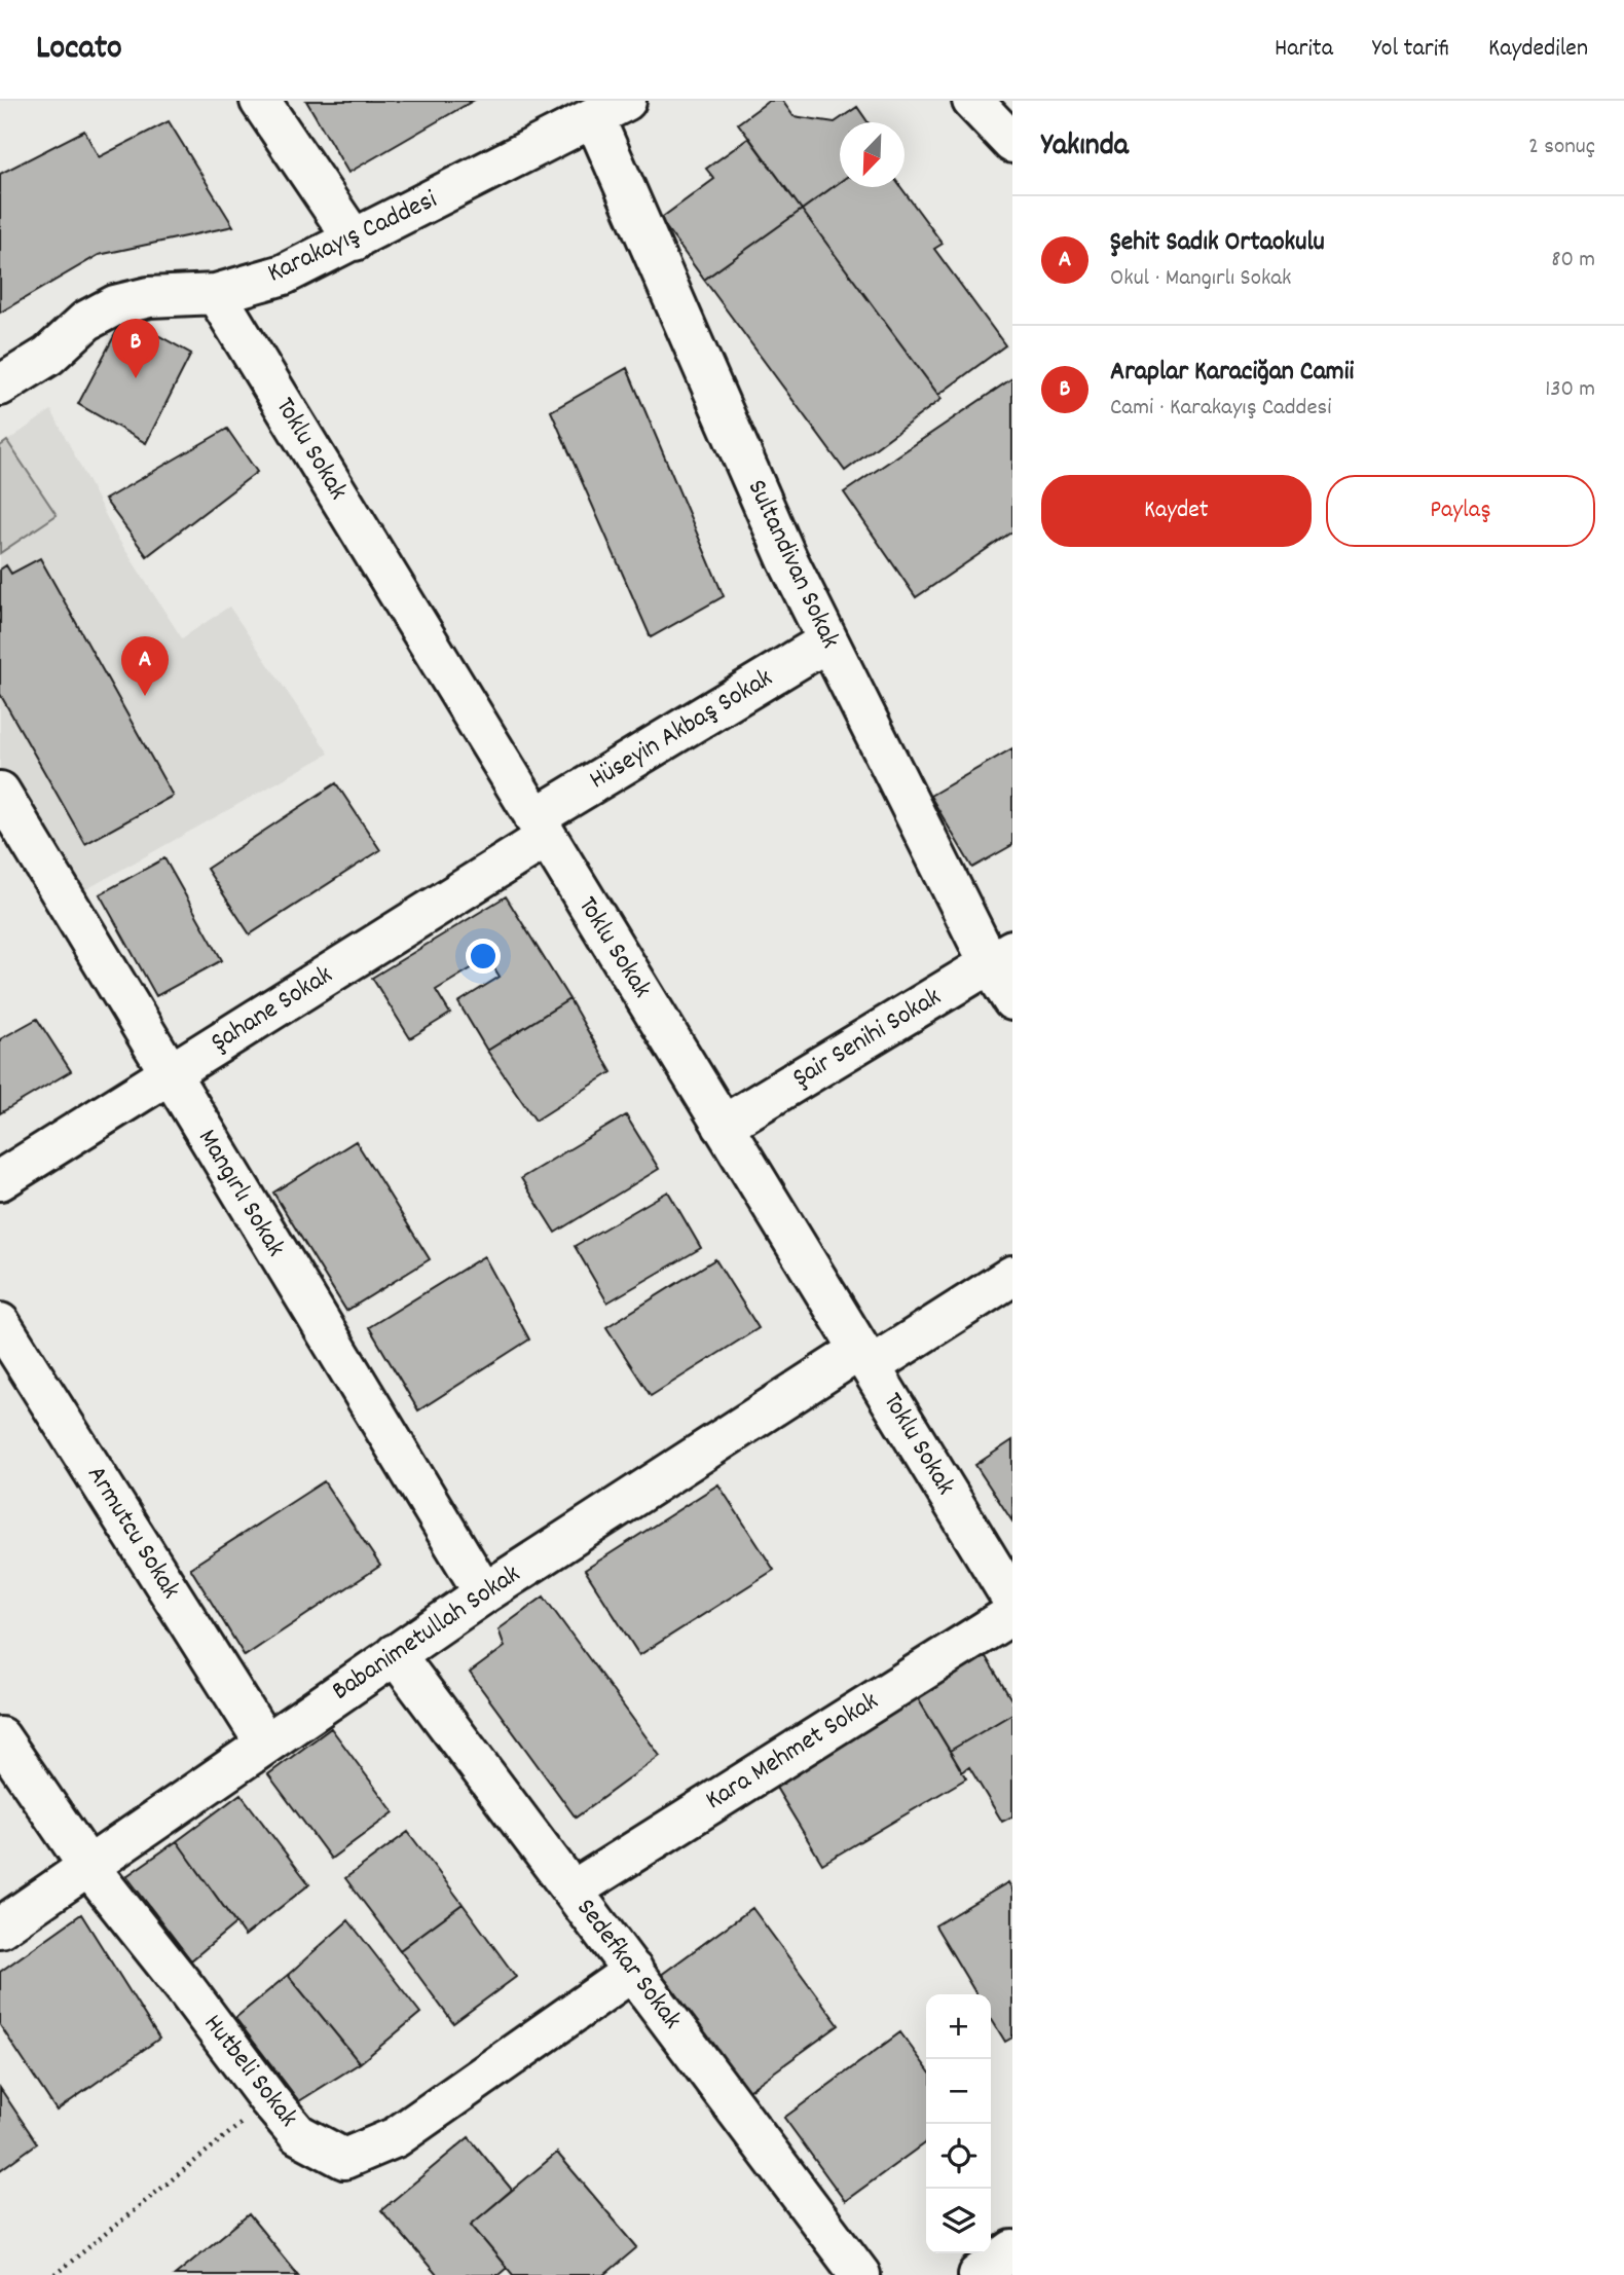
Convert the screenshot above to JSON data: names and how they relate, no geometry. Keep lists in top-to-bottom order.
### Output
{
  "streets": {
    "street": [
      "Karakayış Caddesi",
      "Toklu Sokak",
      "Sultandivan Sokak",
      "Hüseyin Akbaş Sokak",
      "Şahane Sokak",
      "Şair Senihi Sokak",
      "Mangırlı Sokak",
      "Armutcu Sokak",
      "Babanimetullah Sokak",
      "Kara Mehmet Sokak",
      "Sedefkar Sokak",
      "Hutbeli Sokak"
    ]
  },
  "crossings": [
    ["Karakayış Caddesi", "Toklu Sokak"],
    ["Karakayış Caddesi", "Sultandivan Sokak"],
    ["Toklu Sokak", "Hüseyin Akbaş Sokak"],
    ["Toklu Sokak", "Şahane Sokak"],
    ["Toklu Sokak", "Şair Senihi Sokak"],
    ["Toklu Sokak", "Babanimetullah Sokak"],
    ["Sultandivan Sokak", "Hüseyin Akbaş Sokak"],
    ["Sultandivan Sokak", "Şair Senihi Sokak"],
    ["Hüseyin Akbaş Sokak", "Şahane Sokak"],
    ["Şahane Sokak", "Mangırlı Sokak"],
    ["Mangırlı Sokak", "Babanimetullah Sokak"],
    ["Armutcu Sokak", "Babanimetullah Sokak"],
    ["Babanimetullah Sokak", "Sedefkar Sokak"],
    ["Babanimetullah Sokak", "Hutbeli Sokak"],
    ["Kara Mehmet Sokak", "Sedefkar Sokak"],
    ["Sedefkar Sokak", "Hutbeli Sokak"]
  ],
  "north": "bottom left",
  "page": {
    "header": "Locato",
    "nav": ["Harita", "Yol tarifi", "Kaydedilen"],
    "heading": ["Yakında", "2 sonuç"],
    "list": [
      {
        "mark": "A",
        "name": "Şehit Sadık Ortaokulu",
        "note": "Okul · Mangırlı Sokak",
        "value": "80 m"
      },
      {
        "mark": "B",
        "name": "Araplar Karaciğan Camii",
        "note": "Cami · Karakayış Caddesi",
        "value": "130 m"
      }
    ],
    "pins": ["B", "A"],
    "buttons": ["Kaydet", "Paylaş"],
    "map_buttons": ["+", "−"]
  }
}
